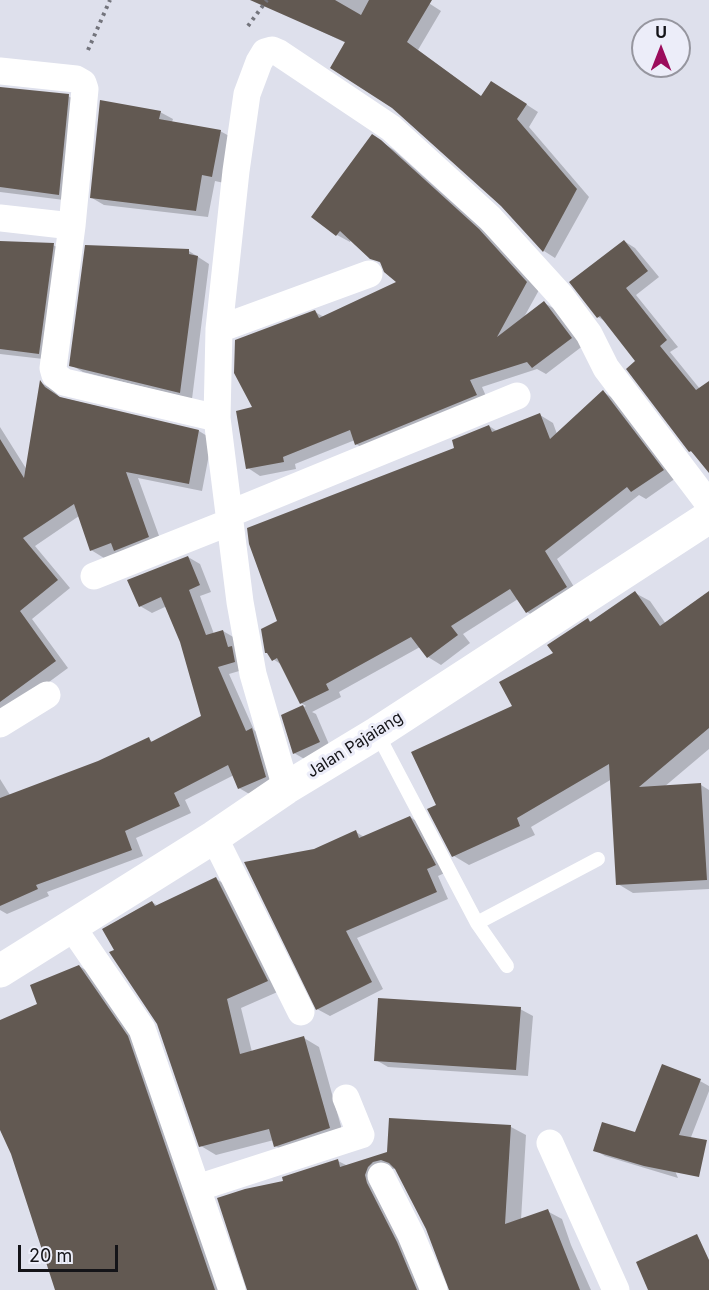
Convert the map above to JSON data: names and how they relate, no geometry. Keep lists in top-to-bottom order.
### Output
{
  "streets": {
    "main road": ["Jalan Pajaiang"]
  },
  "scale_bar": "20 m",
  "north": "top"
}
